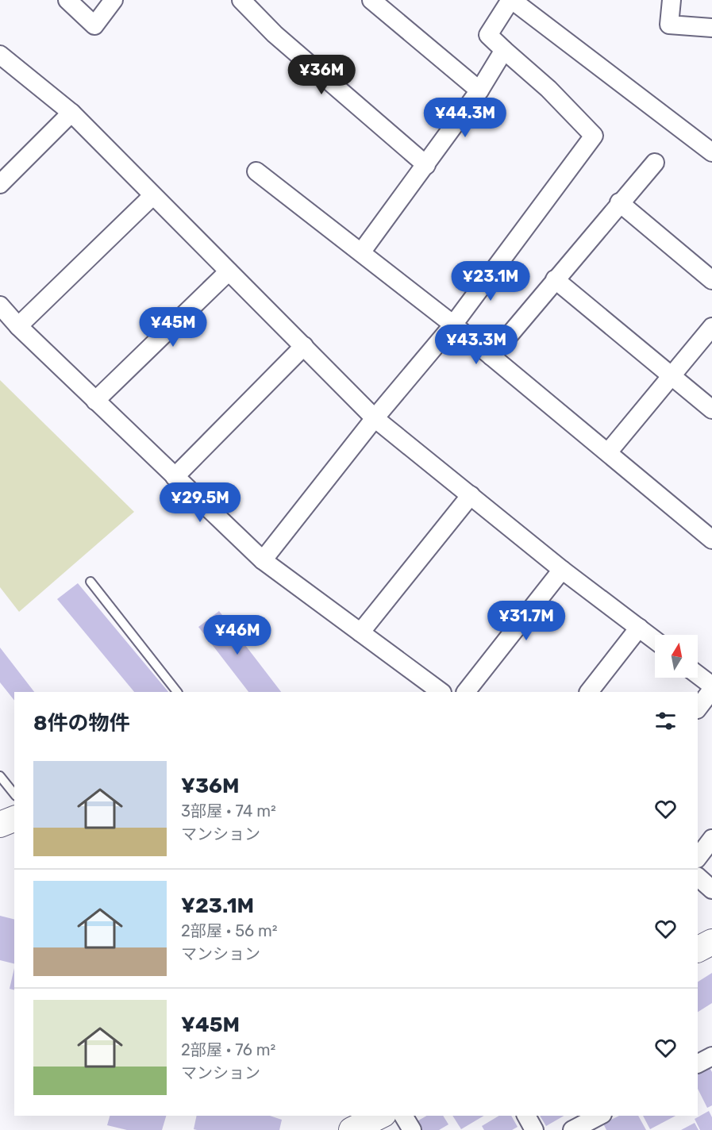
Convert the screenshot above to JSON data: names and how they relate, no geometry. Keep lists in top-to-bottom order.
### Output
{
  "north": "top",
  "page": {
    "price": [
      "¥36M",
      "¥44.3M",
      "¥23.1M",
      "¥45M",
      "¥43.3M",
      "¥29.5M",
      "¥31.7M",
      "¥46M"
    ],
    "heading": "8件の物件",
    "list": [
      {
        "name": "¥36M",
        "note": "3部屋 · 74 m² · マンション"
      },
      {
        "name": "¥23.1M",
        "note": "2部屋 · 56 m² · マンション"
      },
      {
        "name": "¥45M",
        "note": "2部屋 · 76 m² · マンション"
      }
    ]
  }
}
